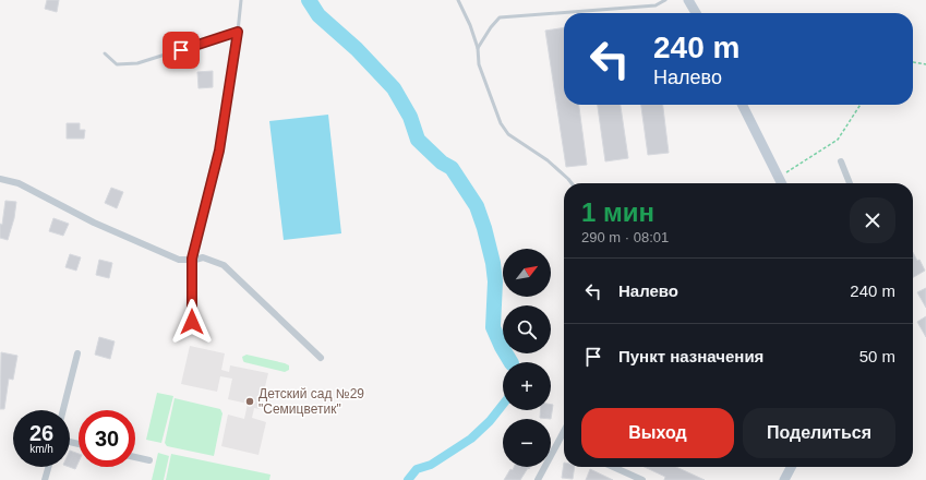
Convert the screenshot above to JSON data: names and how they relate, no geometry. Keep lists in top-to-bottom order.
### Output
{
  "places": ["Детский сад №29 \"Семицветик\""],
  "north": "top right",
  "page": {
    "turn": ["240 m", "Налево"],
    "heading": ["1 мин", "290 m · 08:01"],
    "map_buttons": ["+", "−"],
    "list": [
      {
        "name": "Налево",
        "value": "240 m"
      },
      {
        "name": "Пункт назначения",
        "value": "50 m"
      }
    ],
    "buttons": ["Выход", "Поделиться"],
    "speed": "26 km/h",
    "limit": "30"
  }
}
